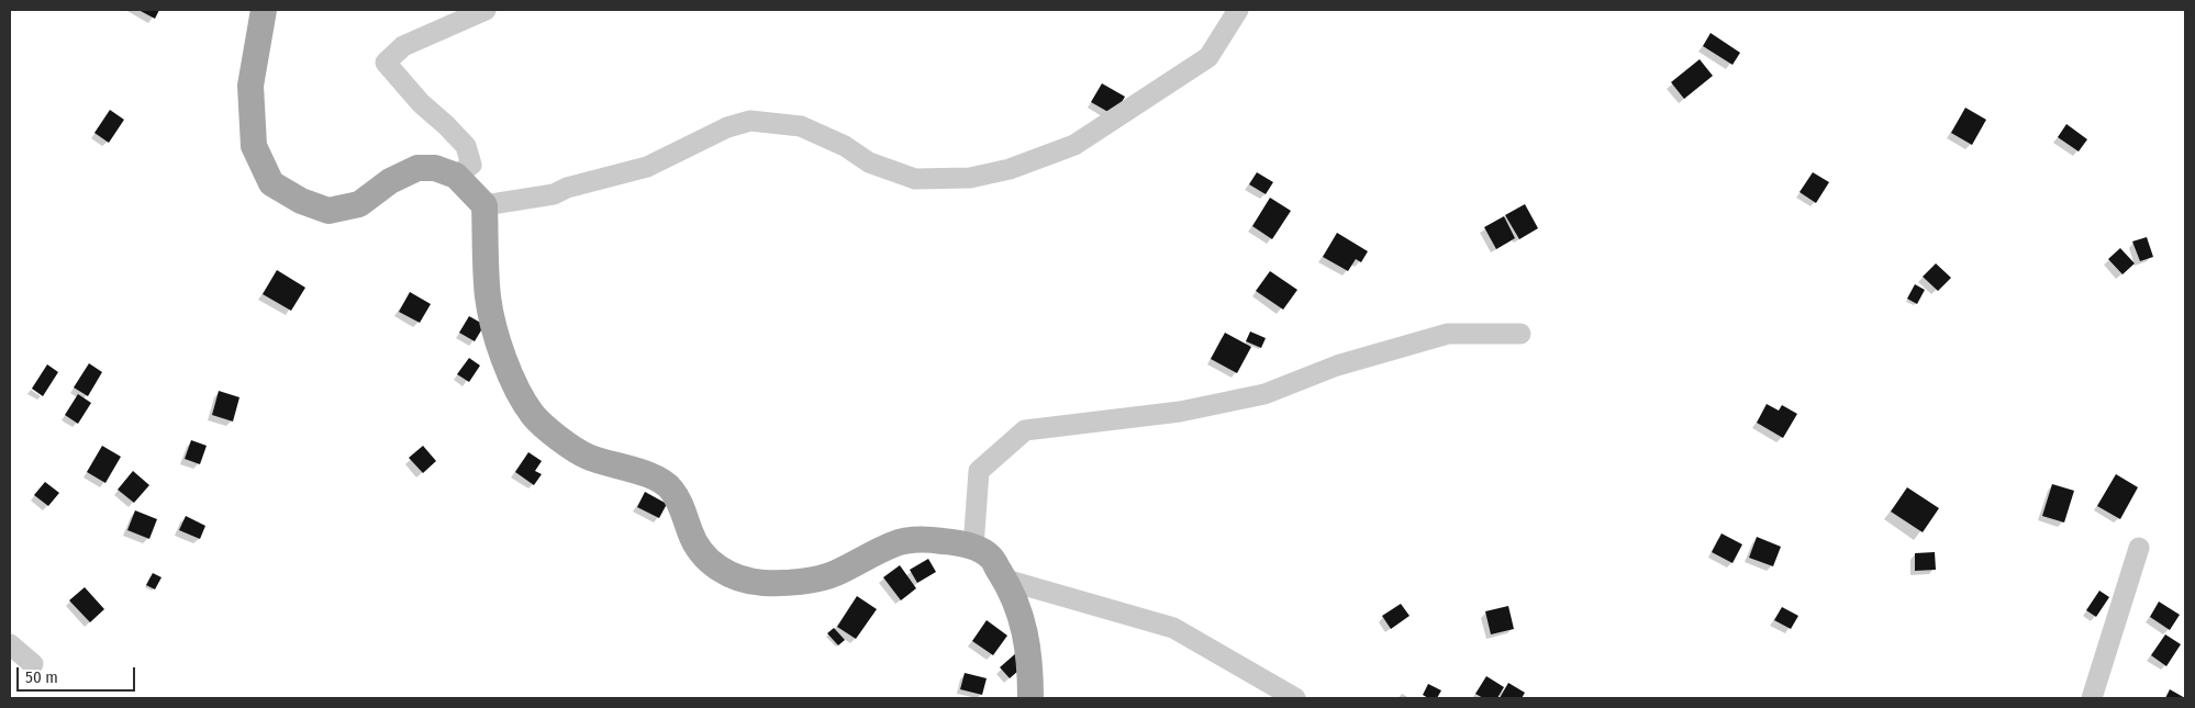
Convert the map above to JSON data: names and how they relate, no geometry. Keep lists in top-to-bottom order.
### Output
{
  "scale_bar": "50 m"
}
